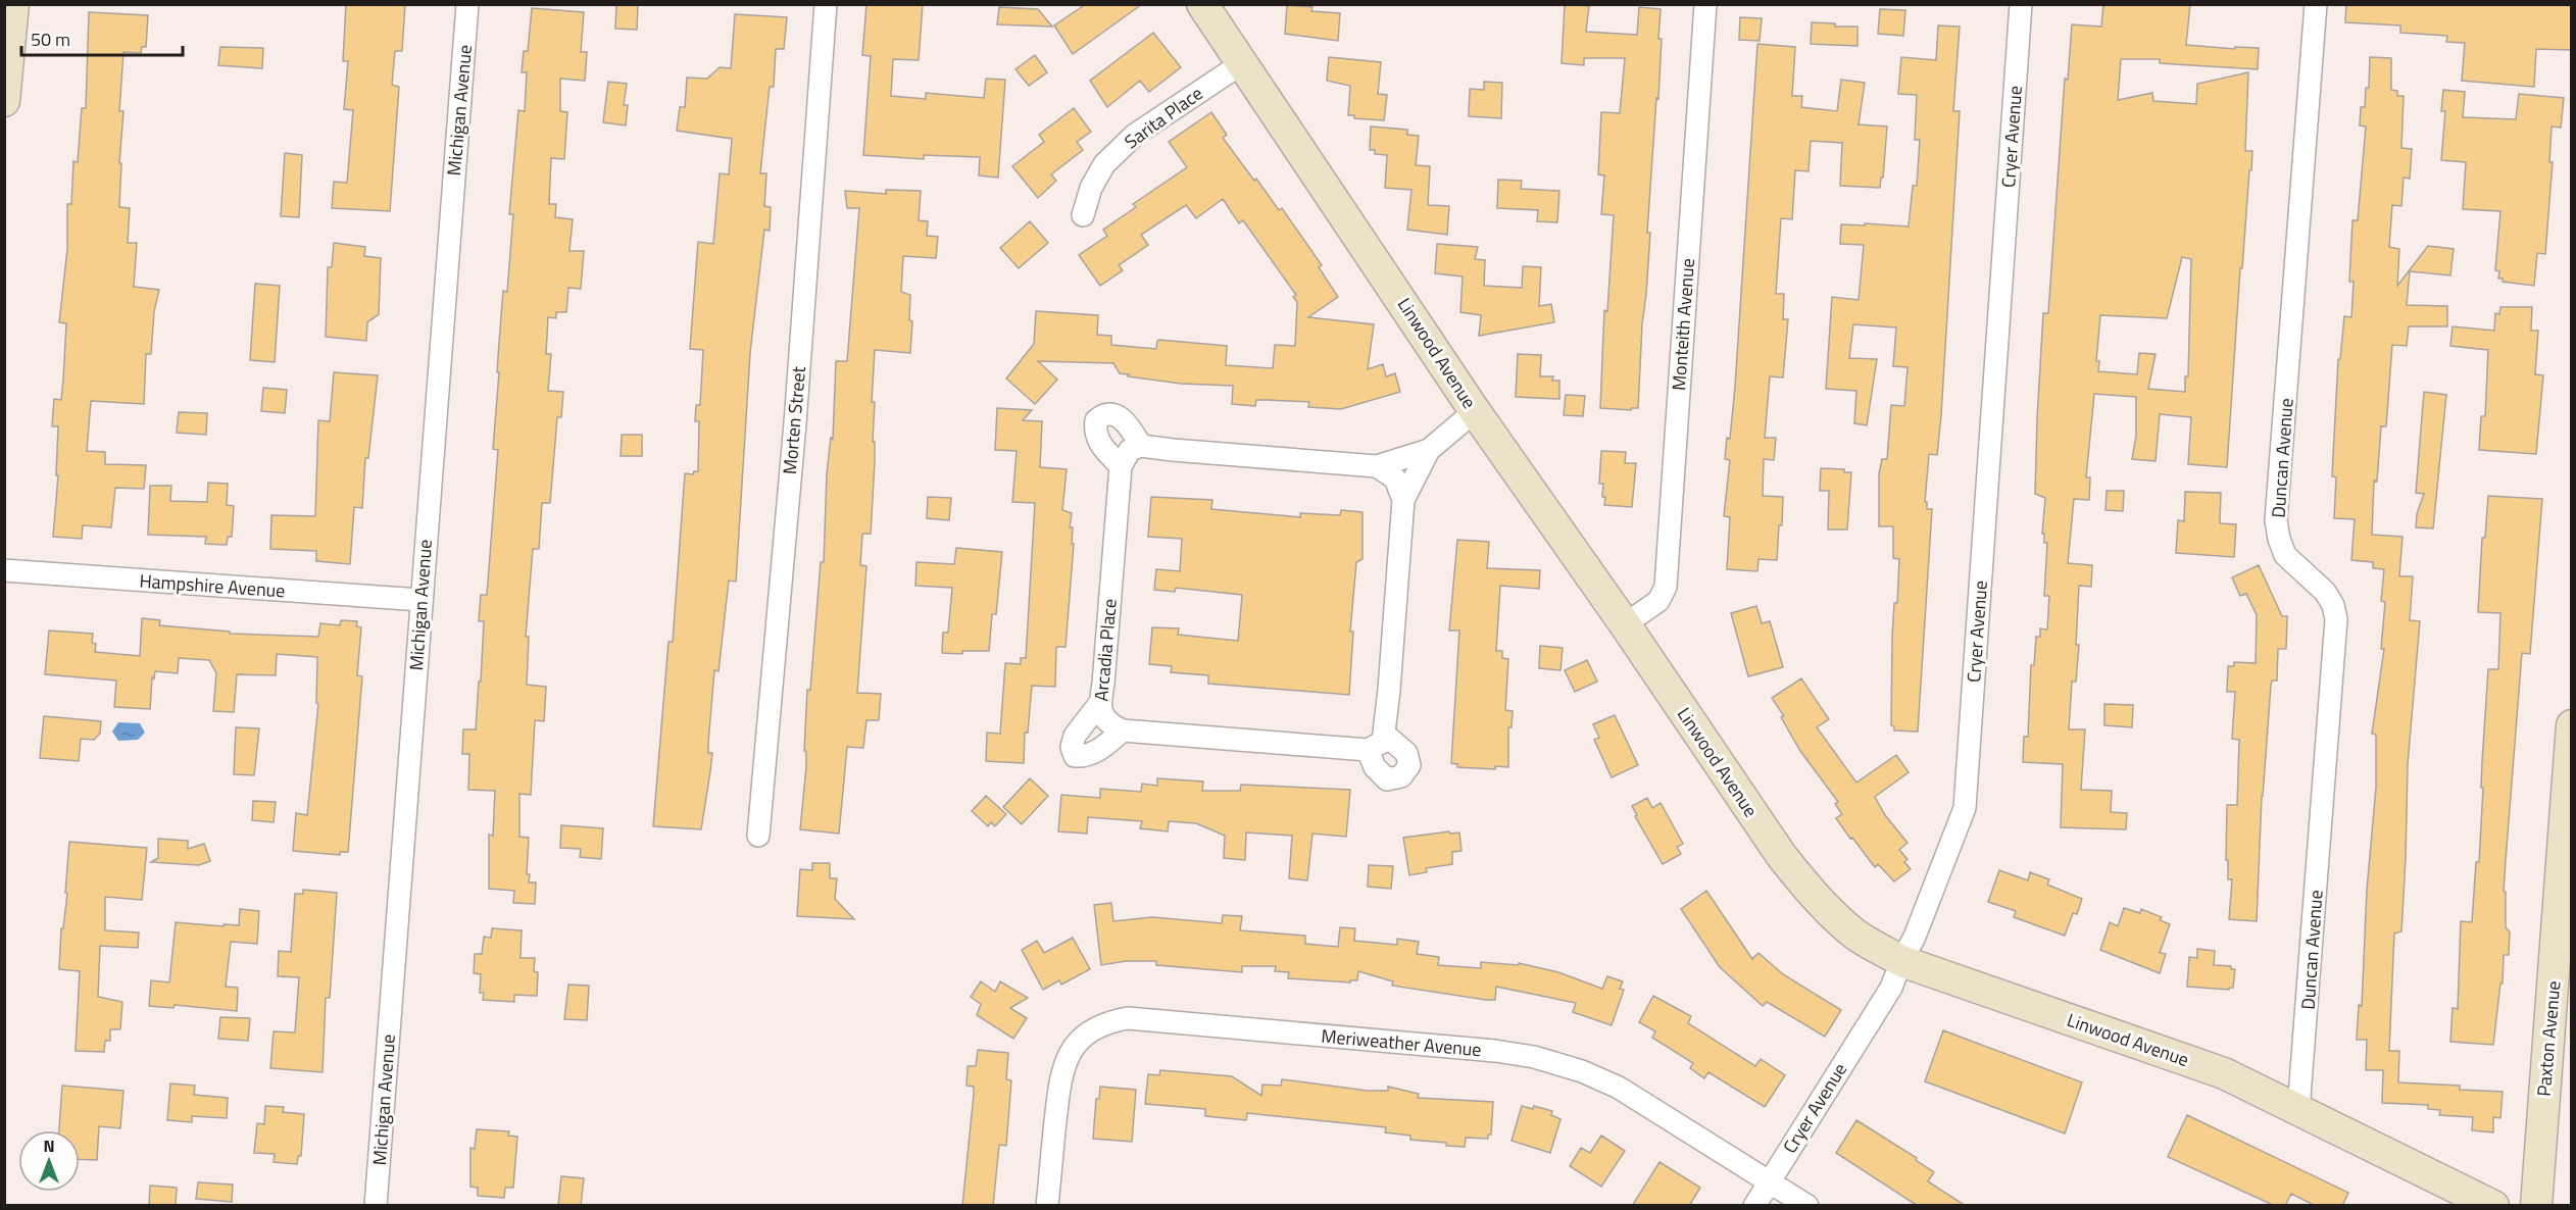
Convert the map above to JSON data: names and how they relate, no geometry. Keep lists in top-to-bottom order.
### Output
{
  "streets": {
    "main road": ["Linwood Avenue", "Paxton Avenue"],
    "street": [
      "Michigan Avenue",
      "Sarita Place",
      "Cryer Avenue",
      "Monteith Avenue",
      "Morten Street",
      "Duncan Avenue",
      "Hampshire Avenue",
      "Arcadia Place",
      "Meriweather Avenue"
    ]
  },
  "crossings": [
    ["Michigan Avenue", "Hampshire Avenue"],
    ["Sarita Place", "Linwood Avenue"],
    ["Cryer Avenue", "Linwood Avenue"],
    ["Cryer Avenue", "Meriweather Avenue"],
    ["Monteith Avenue", "Linwood Avenue"],
    ["Linwood Avenue", "Duncan Avenue"]
  ],
  "scale_bar": "50 m",
  "north": "top"
}
